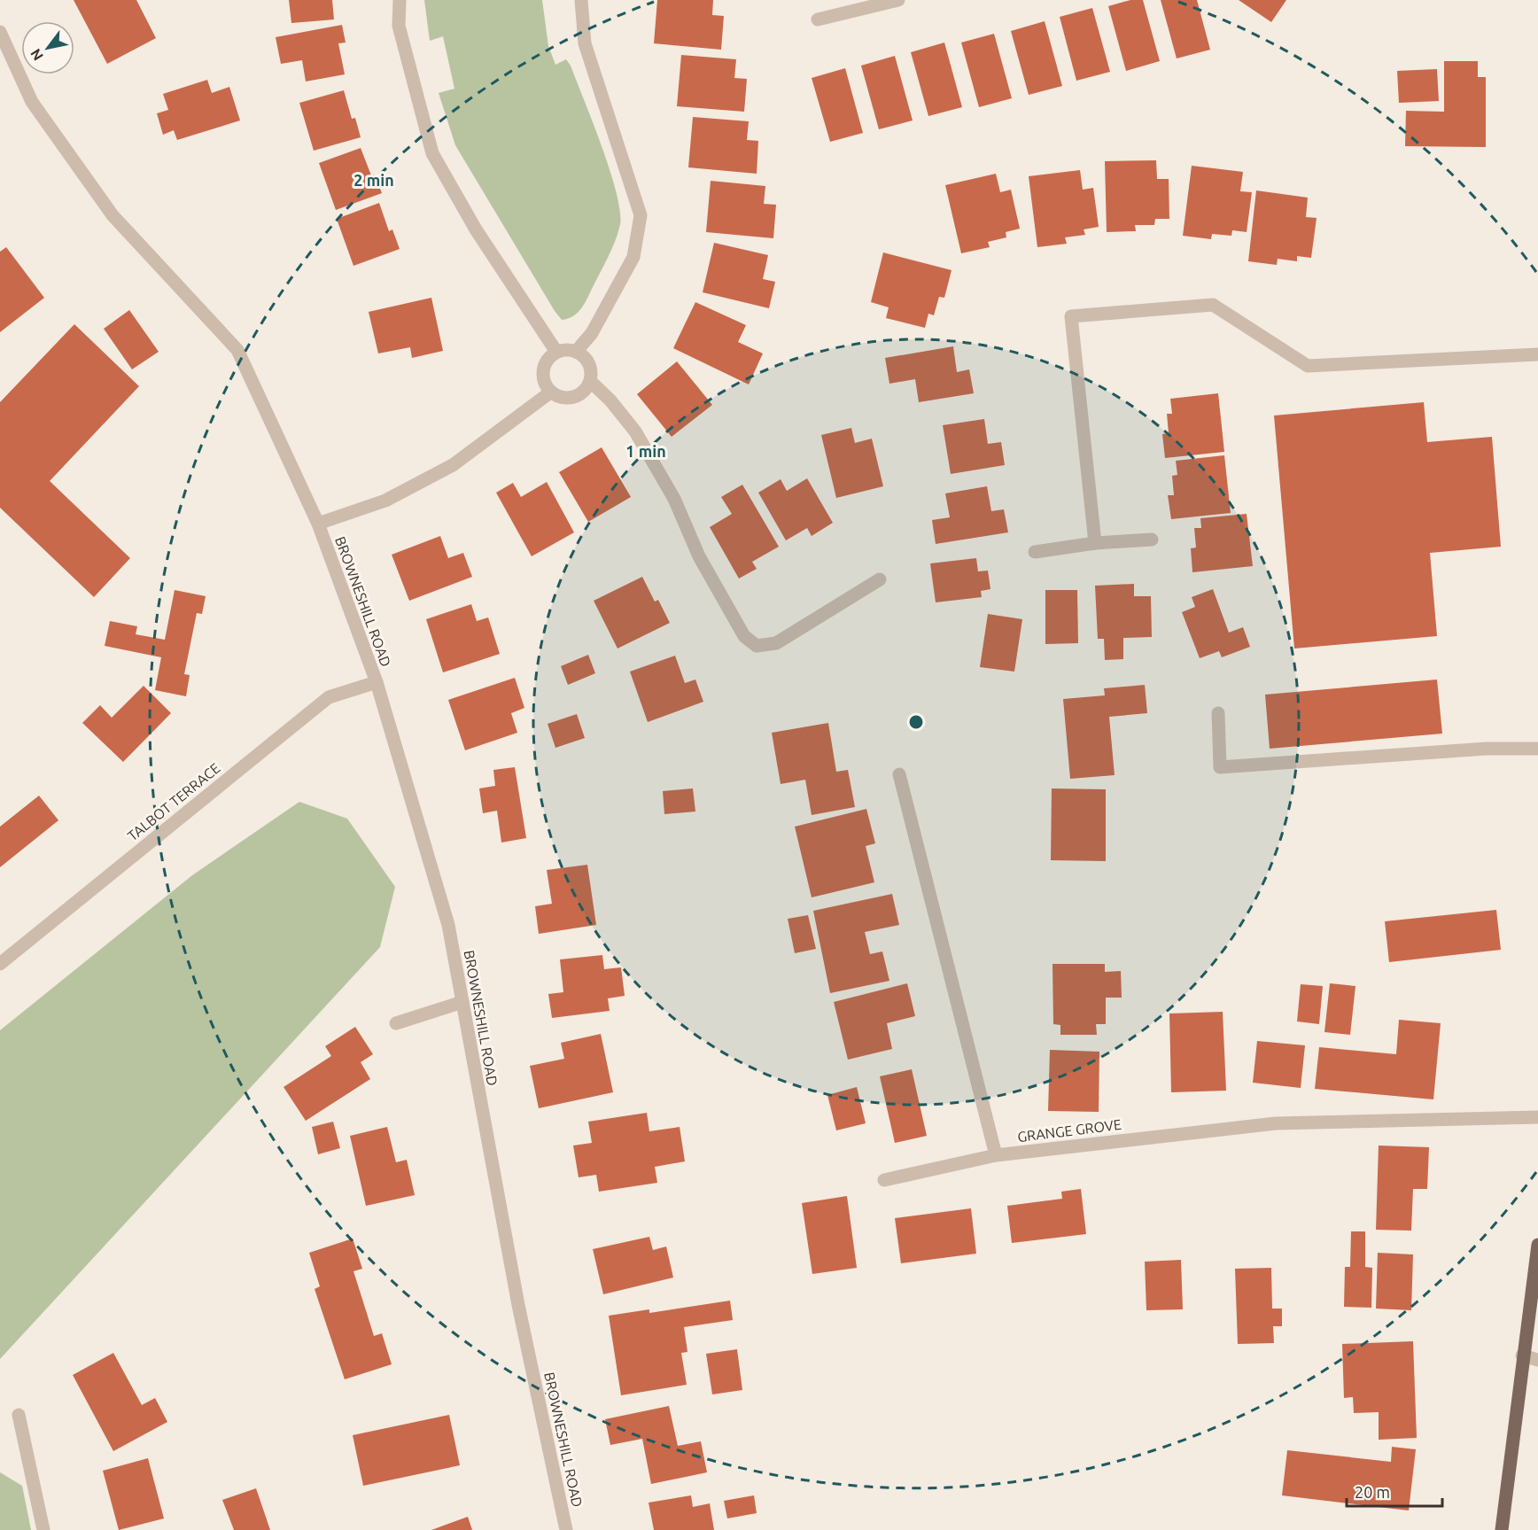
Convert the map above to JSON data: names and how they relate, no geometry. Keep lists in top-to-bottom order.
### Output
{
  "streets": {
    "street": ["BROWNESHILL ROAD", "TALBOT TERRACE", "GRANGE GROVE"]
  },
  "crossings": [
    ["BROWNESHILL ROAD", "TALBOT TERRACE"]
  ],
  "scale_bar": "20 m",
  "north": "bottom left",
  "rings": ["2 min", "1 min"]
}
